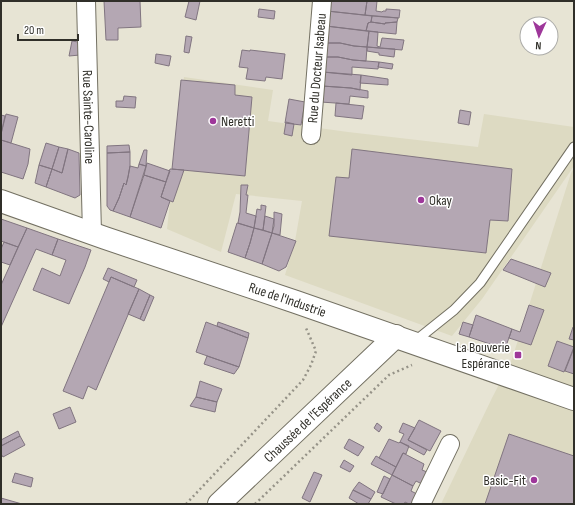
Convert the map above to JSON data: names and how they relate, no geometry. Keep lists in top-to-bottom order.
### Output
{
  "streets": {
    "main road": ["Rue de l'Industrie", "Chaussée de l'Espérance"],
    "street": ["Rue du Docteur Isabeau", "Rue Sainte-Caroline"]
  },
  "crossings": [
    ["Rue Sainte-Caroline", "Rue de l'Industrie"],
    ["Rue de l'Industrie", "Chaussée de l'Espérance"]
  ],
  "places": {
    "other": ["Neretti", "Okay", "Basic-Fit"],
    "transit": ["La Bouverie Espérance"]
  },
  "scale_bar": "20 m",
  "north": "bottom"
}
